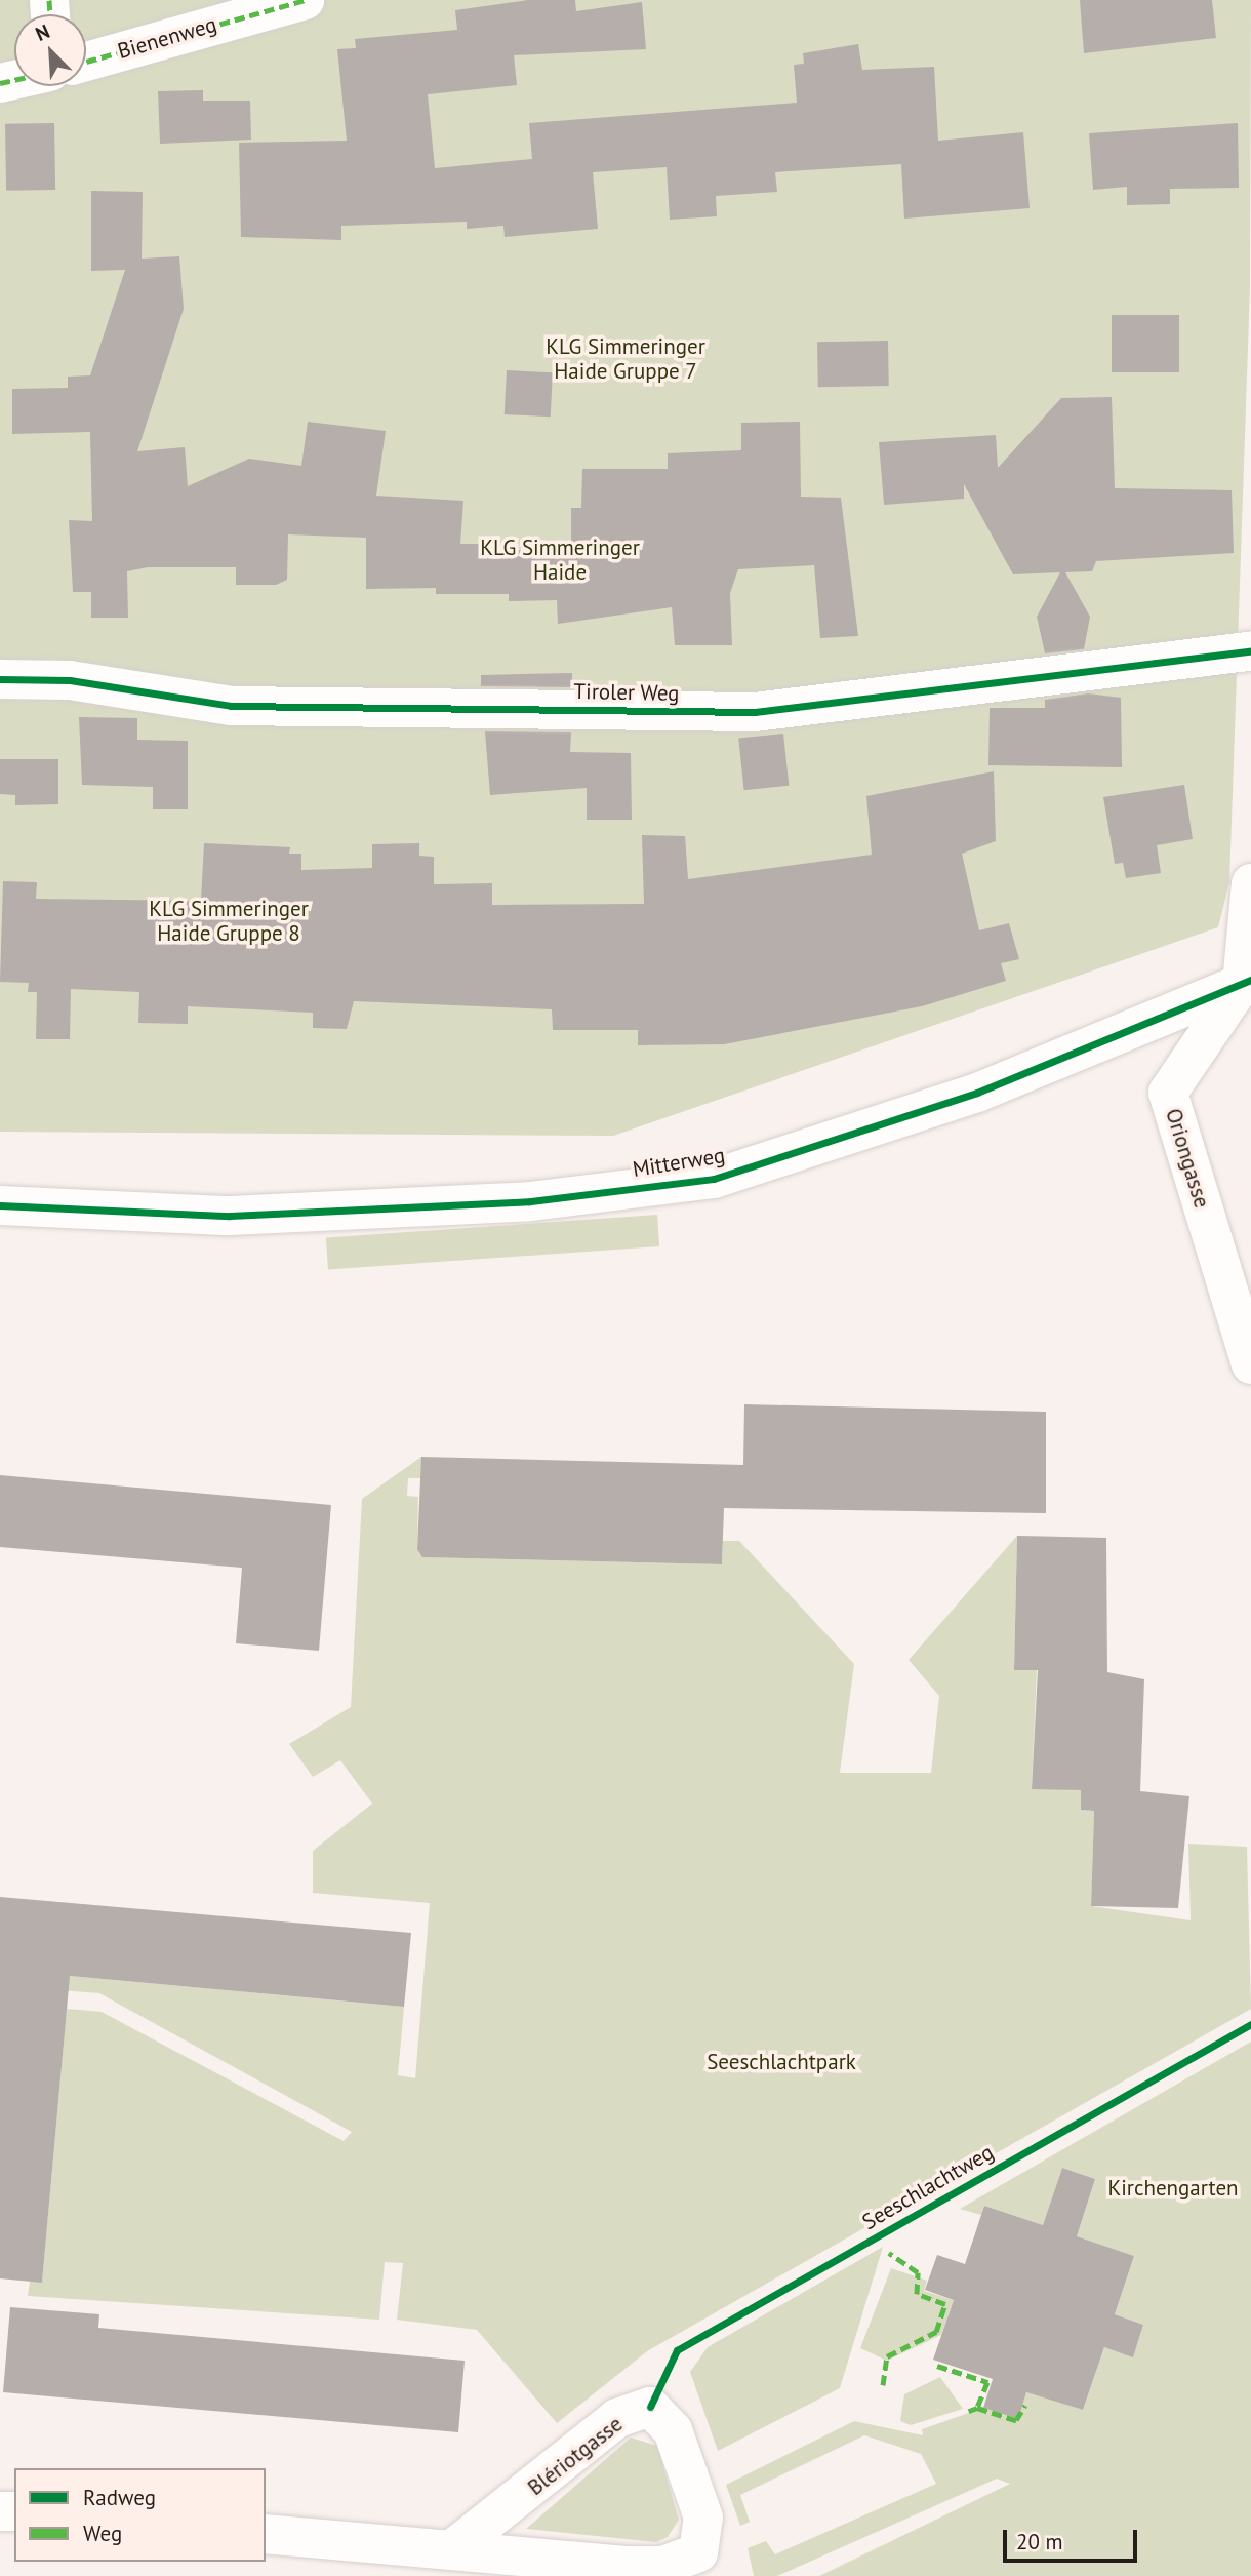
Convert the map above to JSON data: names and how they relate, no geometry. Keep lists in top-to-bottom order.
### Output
{
  "streets": {
    "street": [
      "Bienenweg",
      "Tiroler Weg",
      "Oriongasse",
      "Mitterweg",
      "Blériotgasse"
    ],
    "cycle path": ["Seeschlachtweg"]
  },
  "crossings": [
    ["Oriongasse", "Mitterweg"]
  ],
  "parks": [
    "KLG Simmeringer Haide Gruppe 7",
    "KLG Simmeringer Haide",
    "KLG Simmeringer Haide Gruppe 8",
    "Seeschlachtpark",
    "Kirchengarten"
  ],
  "legend": ["Radweg", "Weg"],
  "scale_bar": "20 m",
  "north": "top left"
}
